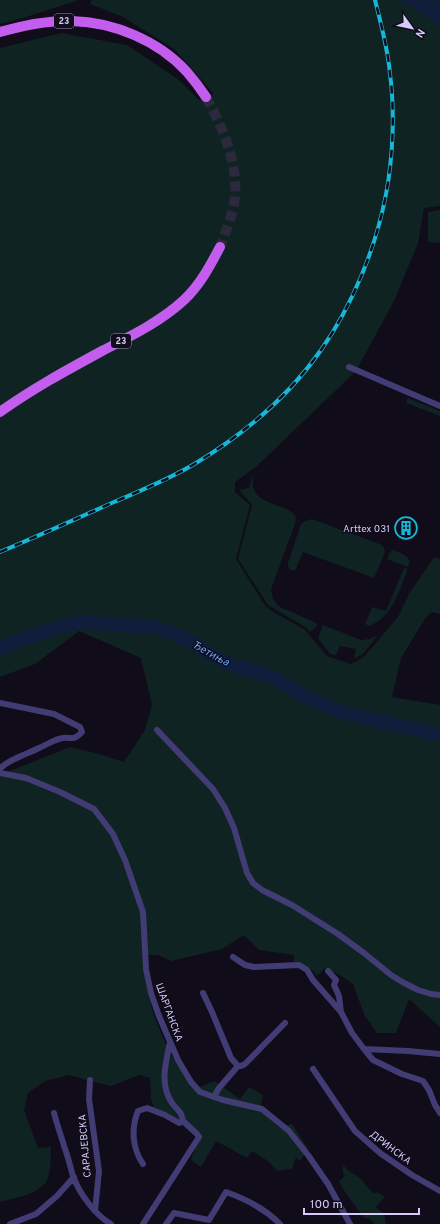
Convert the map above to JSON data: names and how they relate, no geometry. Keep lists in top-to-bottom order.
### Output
{
  "streets": {
    "main road": ["23"],
    "street": ["ШАРГАНСКА", "САРАЈЕВСКА", "ДРИНСКА"]
  },
  "water": ["Ђетиња"],
  "places": {
    "building": ["Arttex 031"]
  },
  "scale_bar": "100 m",
  "north": "bottom right"
}
